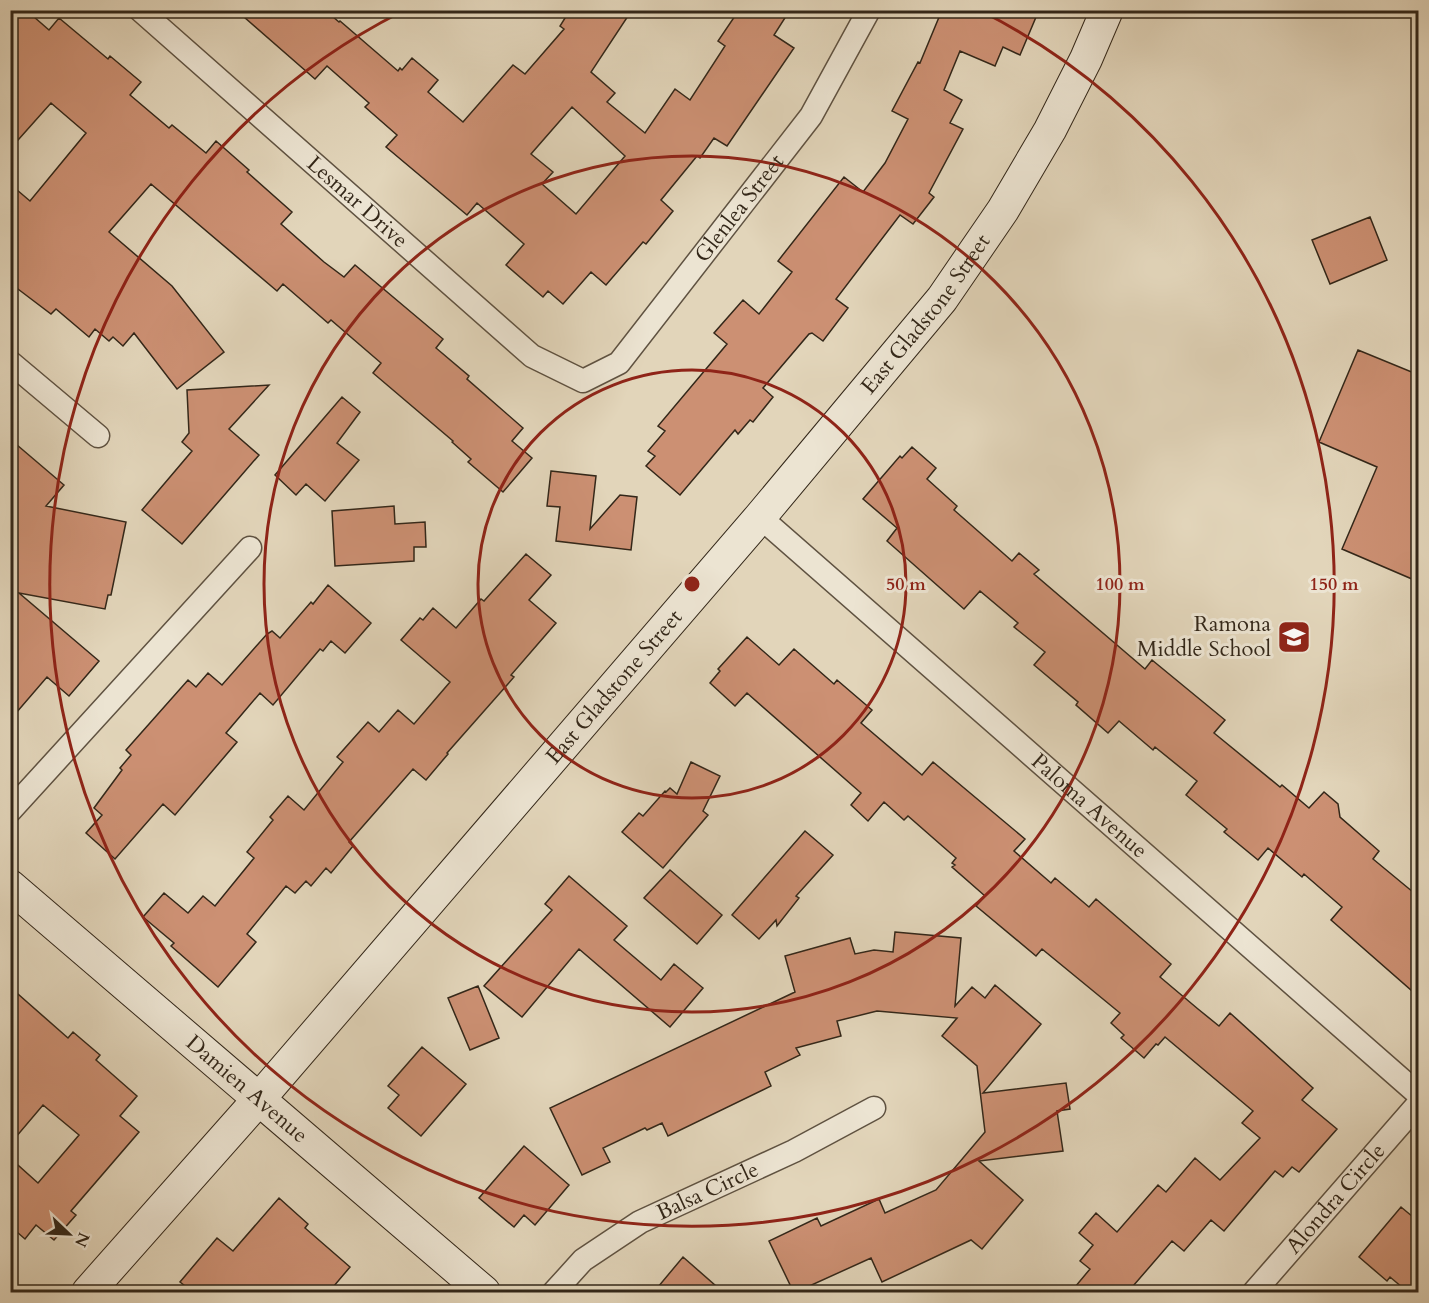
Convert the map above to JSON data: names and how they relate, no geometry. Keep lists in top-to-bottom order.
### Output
{
  "streets": {
    "street": [
      "Lesmar Drive",
      "Glenlea Street",
      "East Gladstone Street",
      "Paloma Avenue",
      "Damien Avenue",
      "Balsa Circle",
      "Alondra Circle"
    ]
  },
  "crossings": [
    ["Lesmar Drive", "Glenlea Street"],
    ["East Gladstone Street", "Paloma Avenue"],
    ["East Gladstone Street", "Damien Avenue"]
  ],
  "places": {
    "school or university": ["Ramona Middle School"]
  },
  "north": "bottom right",
  "rings": ["50 m", "100 m", "150 m"]
}
